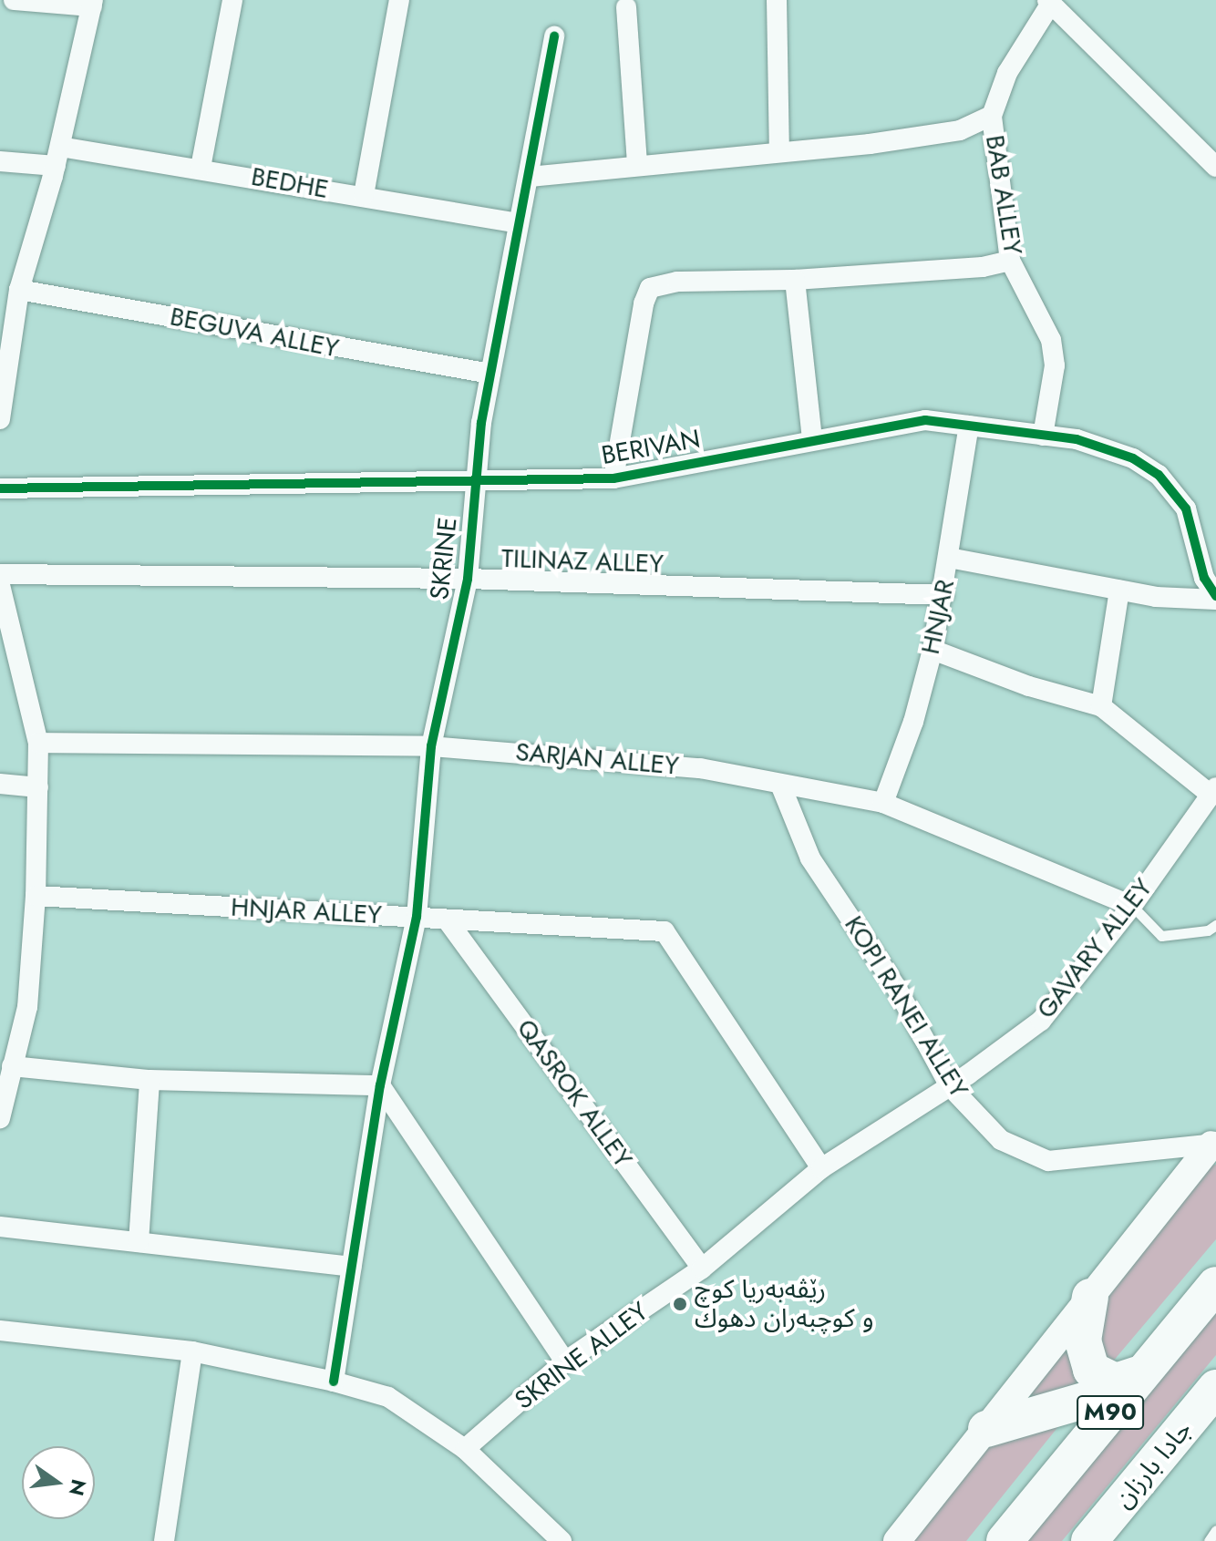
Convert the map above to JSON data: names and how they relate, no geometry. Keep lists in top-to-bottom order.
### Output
{
  "streets": {
    "highway": ["M90", "جادا بارزان"],
    "street": [
      "BEDHE",
      "BAB ALLEY",
      "BEGUVA ALLEY",
      "BERIVAN",
      "SKRINE",
      "TILINAZ ALLEY",
      "HNJAR",
      "SARJAN ALLEY",
      "HNJAR ALLEY",
      "GAVARY ALLEY",
      "KOPI RANEI ALLEY",
      "QASROK ALLEY",
      "SKRINE ALLEY"
    ]
  },
  "crossings": [
    ["BEDHE", "SKRINE"],
    ["BAB ALLEY", "BERIVAN"],
    ["BEGUVA ALLEY", "SKRINE"],
    ["BERIVAN", "SKRINE"],
    ["BERIVAN", "HNJAR"],
    ["SKRINE", "TILINAZ ALLEY"],
    ["SKRINE", "SARJAN ALLEY"],
    ["SKRINE", "HNJAR ALLEY"],
    ["TILINAZ ALLEY", "HNJAR"],
    ["HNJAR", "SARJAN ALLEY"],
    ["SARJAN ALLEY", "GAVARY ALLEY"],
    ["SARJAN ALLEY", "KOPI RANEI ALLEY"],
    ["HNJAR ALLEY", "QASROK ALLEY"],
    ["HNJAR ALLEY", "SKRINE ALLEY"],
    ["GAVARY ALLEY", "KOPI RANEI ALLEY"],
    ["GAVARY ALLEY", "SKRINE ALLEY"],
    ["KOPI RANEI ALLEY", "SKRINE ALLEY"],
    ["QASROK ALLEY", "SKRINE ALLEY"]
  ],
  "places": ["رێڤه‌به‌ریا كوچ و كوچبه‌ران دهوك"],
  "north": "right"
}
